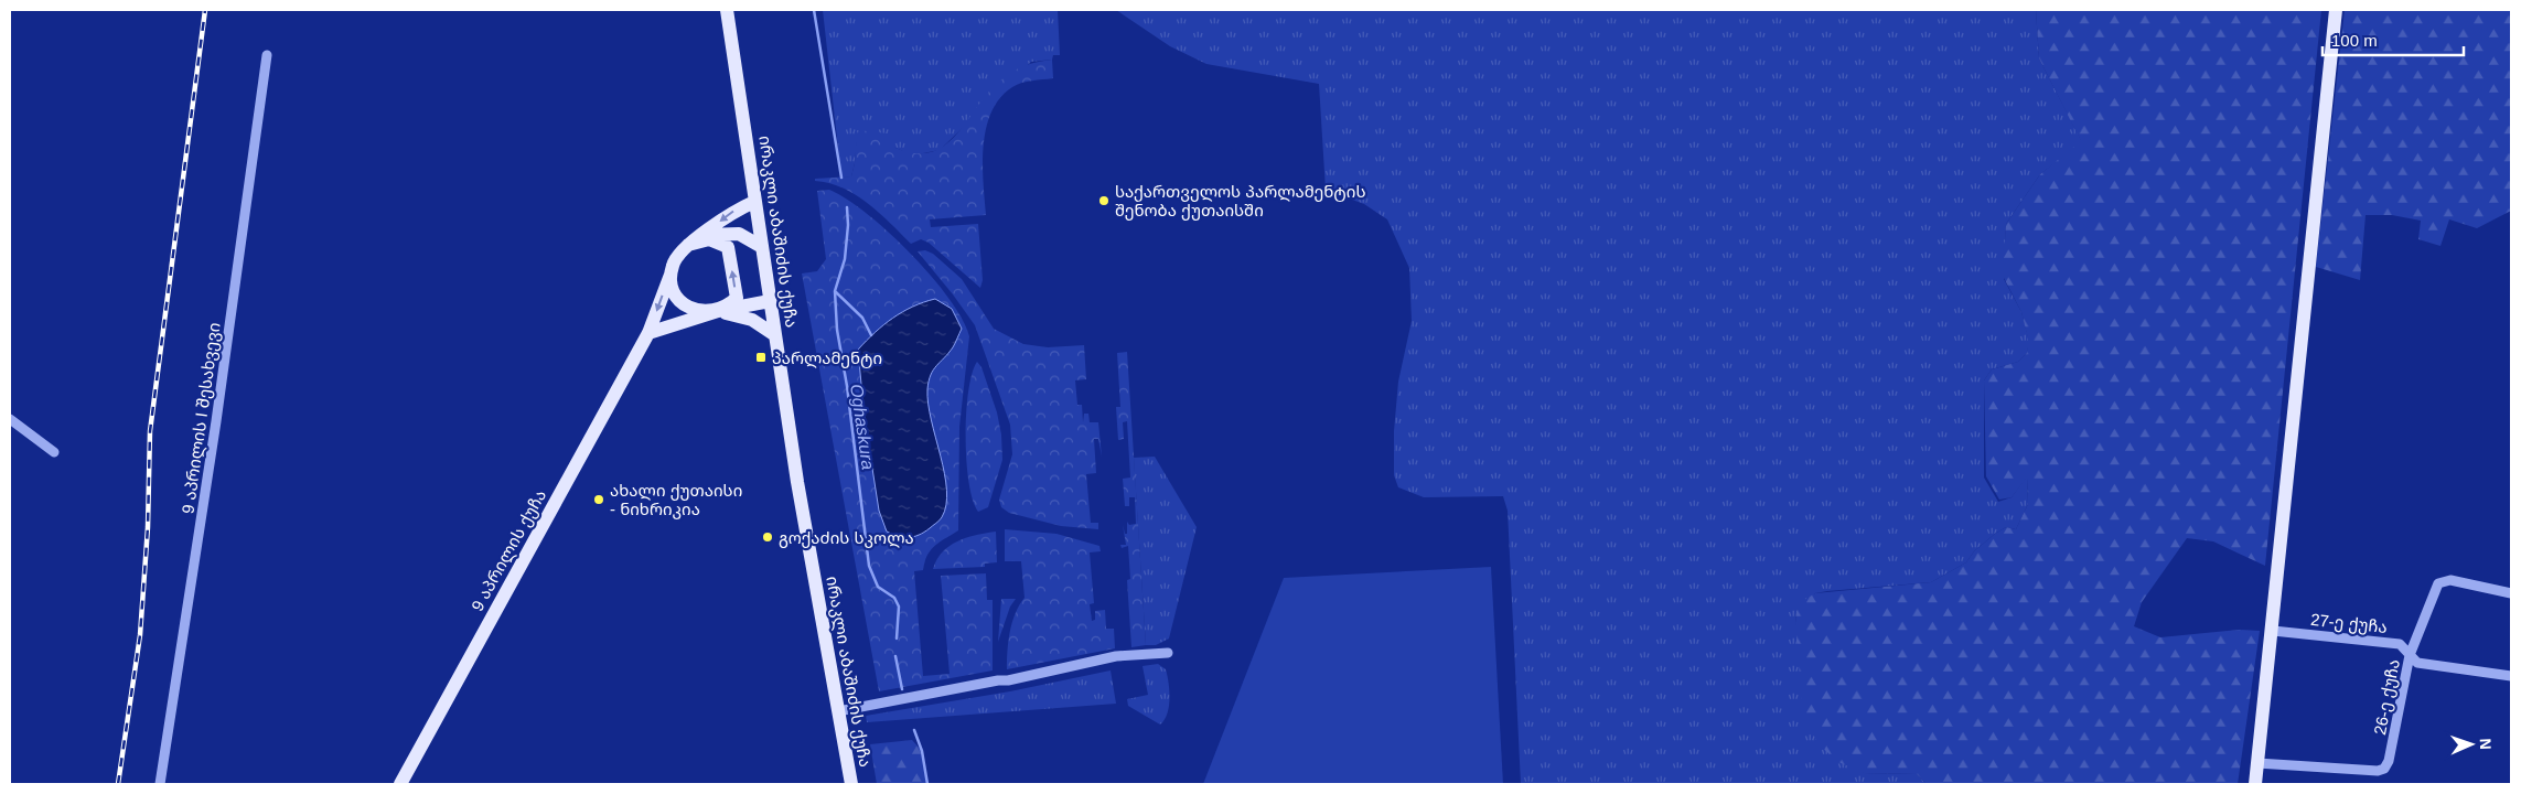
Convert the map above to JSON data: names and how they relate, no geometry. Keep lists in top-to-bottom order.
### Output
{
  "streets": {
    "main road": ["ირაკლი აბაშიძის ქუჩა", "9 აპრილის ქუჩა"],
    "street": ["9 აპრილის I შესახვევი", "27-ე ქუჩა", "26-ე ქუჩა"]
  },
  "crossings": [
    ["27-ე ქუჩა", "26-ე ქუჩა"]
  ],
  "water": ["Oghaskura"],
  "places": {
    "other": ["საქართველოს პარლამენტის შენობა ქუთაისში", "ახალი ქუთაისი - ნიხრიკია", "გოქაძის სკოლა"],
    "transit": ["პარლამენტი"]
  },
  "scale_bar": "100 m",
  "north": "right"
}
